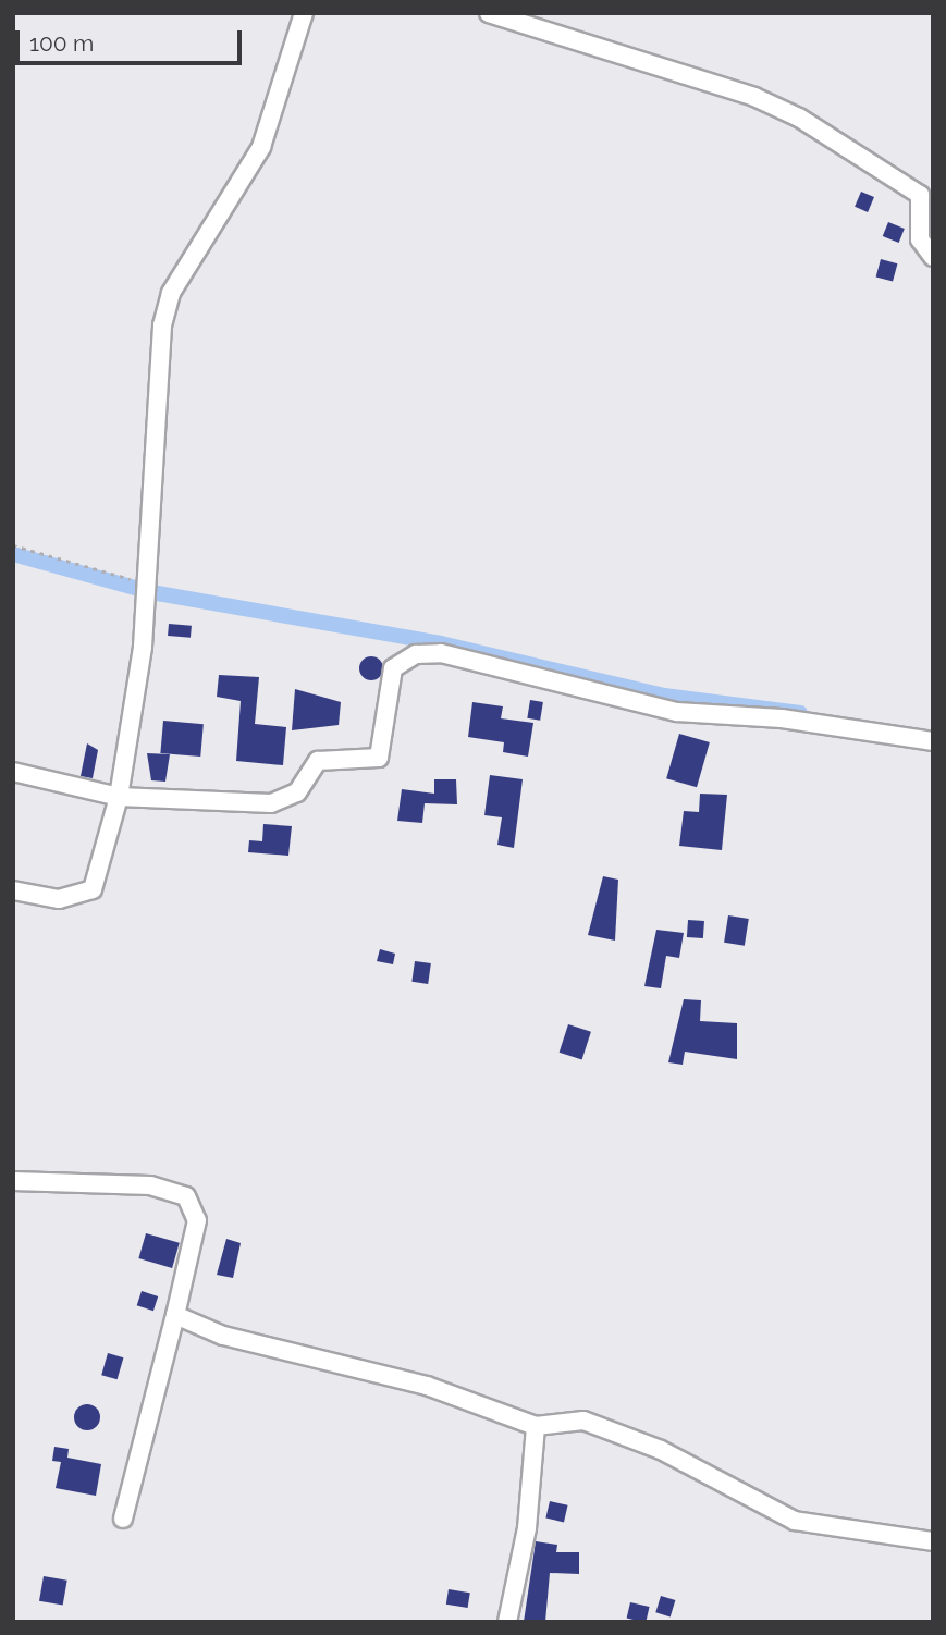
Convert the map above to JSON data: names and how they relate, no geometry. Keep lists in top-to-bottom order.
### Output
{
  "scale_bar": "100 m"
}
